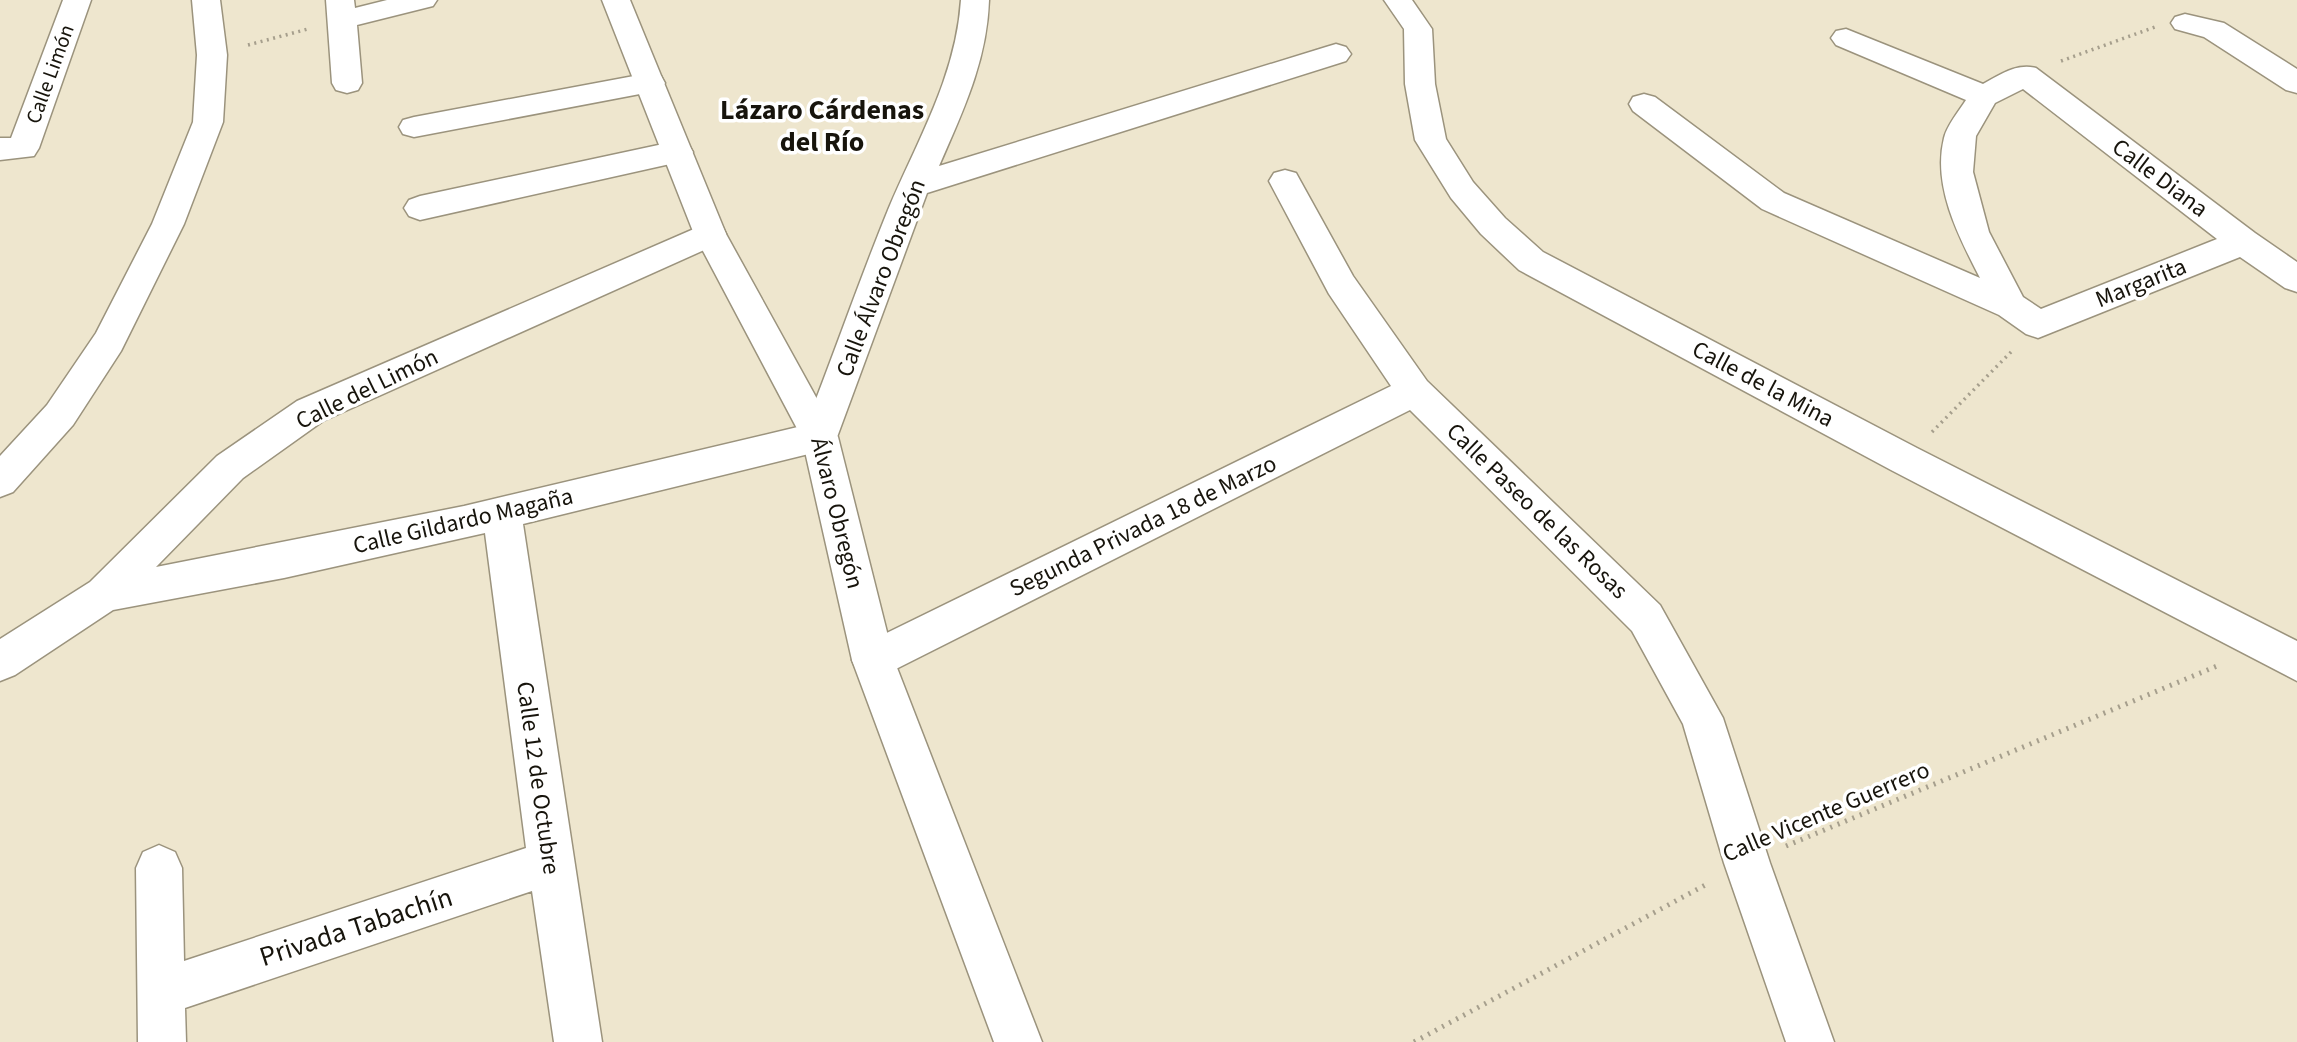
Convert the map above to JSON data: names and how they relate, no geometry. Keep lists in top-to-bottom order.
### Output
{
  "streets": {
    "street": [
      "Calle Limón",
      "Calle Diana",
      "Calle Álvaro Obregón",
      "Margarita",
      "Calle de la Mina",
      "Calle del Limón",
      "Calle Paseo de las Rosas",
      "Álvaro Obregón",
      "Calle Gildardo Magaña",
      "Segunda Privada 18 de Marzo",
      "Calle 12 de Octubre",
      "Privada Tabachín"
    ],
    "path": ["Calle Vicente Guerrero"]
  },
  "crossings": [
    ["Calle Diana", "Margarita"],
    ["Calle Álvaro Obregón", "Álvaro Obregón"],
    ["Calle Álvaro Obregón", "Calle Gildardo Magaña"],
    ["Calle de la Mina", "Calle Vicente Guerrero"],
    ["Calle del Limón", "Álvaro Obregón"],
    ["Calle del Limón", "Calle Gildardo Magaña"],
    ["Calle Paseo de las Rosas", "Segunda Privada 18 de Marzo"],
    ["Calle Paseo de las Rosas", "Calle Vicente Guerrero"],
    ["Álvaro Obregón", "Calle Gildardo Magaña"],
    ["Álvaro Obregón", "Segunda Privada 18 de Marzo"],
    ["Calle Gildardo Magaña", "Calle 12 de Octubre"],
    ["Calle 12 de Octubre", "Privada Tabachín"]
  ],
  "districts": ["Lázaro Cárdenas del Río"]
}
